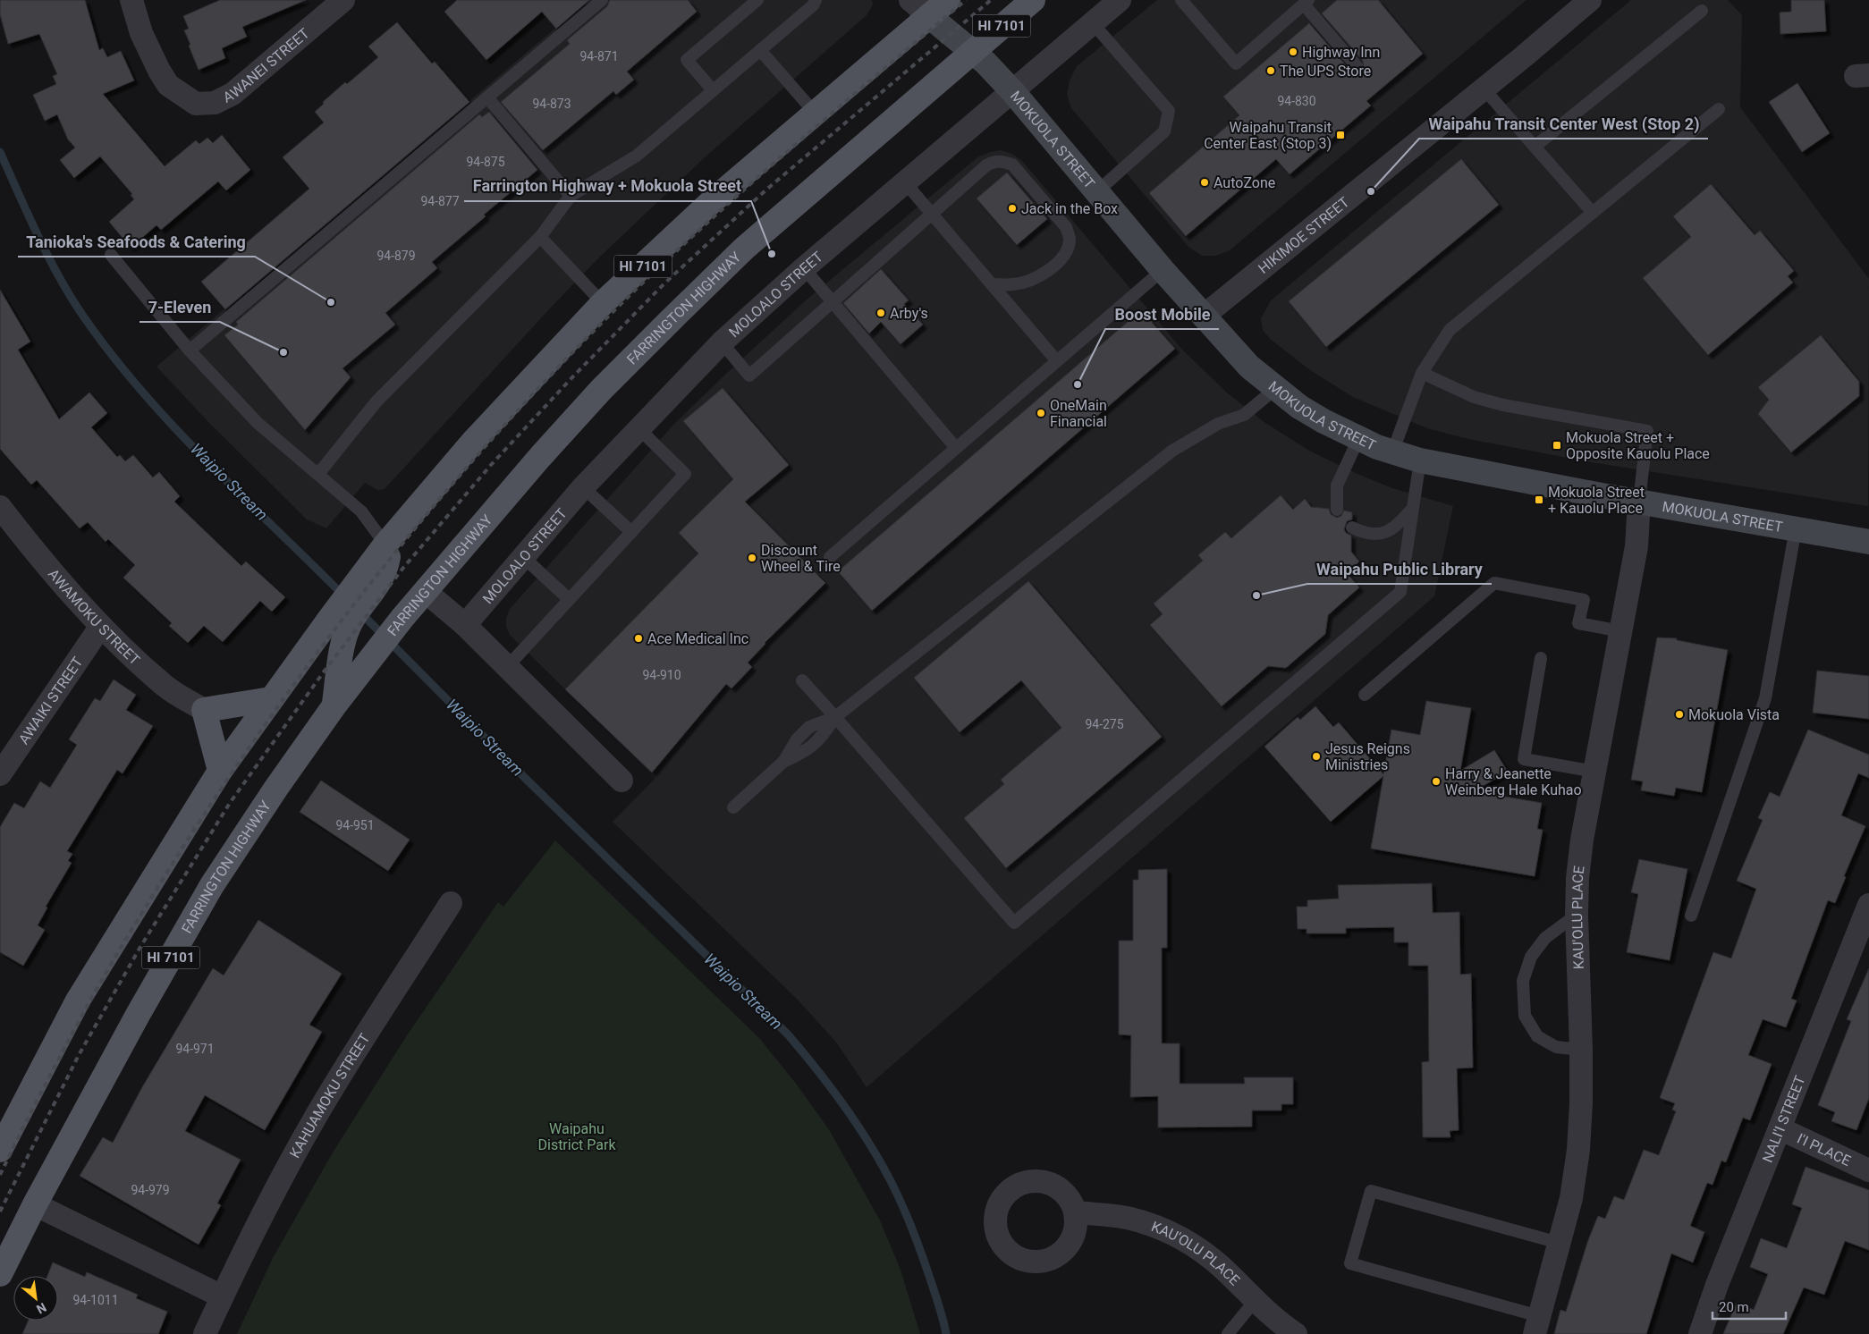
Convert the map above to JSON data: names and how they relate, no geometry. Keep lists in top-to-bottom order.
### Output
{
  "streets": {
    "main road": ["HI 7101", "FARRINGTON HIGHWAY"],
    "street": [
      "AWANEI STREET",
      "MOKUOLA STREET",
      "HIKIMOE STREET",
      "MOLOALO STREET",
      "AWAMOKU STREET",
      "AWAIKI STREET",
      "KAU'OLU PLACE",
      "KAHUAMOKU STREET",
      "NALI'I STREET",
      "I'I PLACE"
    ]
  },
  "crossings": [
    ["HI 7101", "MOKUOLA STREET"],
    ["MOKUOLA STREET", "HIKIMOE STREET"],
    ["MOKUOLA STREET", "MOLOALO STREET"],
    ["MOKUOLA STREET", "FARRINGTON HIGHWAY"],
    ["MOKUOLA STREET", "KAU'OLU PLACE"],
    ["AWAMOKU STREET", "AWAIKI STREET"],
    ["NALI'I STREET", "I'I PLACE"]
  ],
  "water": ["Waipio Stream"],
  "parks": ["Waipahu District Park"],
  "places": {
    "other": [
      "Highway Inn",
      "The UPS Store",
      "AutoZone",
      "Waipahu Transit Center West (Stop 2)",
      "Jack in the Box",
      "Farrington Highway + Mokuola Street",
      "Tanioka's Seafoods & Catering",
      "Arby's",
      "7-Eleven",
      "Boost Mobile",
      "OneMain Financial",
      "Discount Wheel & Tire",
      "Waipahu Public Library",
      "Ace Medical Inc",
      "Mokuola Vista",
      "Jesus Reigns Ministries",
      "Harry & Jeanette Weinberg Hale Kuhao"
    ],
    "transit": ["Waipahu Transit Center East (Stop 3)", "Mokuola Street + Opposite Kauolu Place", "Mokuola Street + Kauolu Place"]
  },
  "house_numbers": [
    "94-871",
    "94-830",
    "94-873",
    "94-875",
    "94-877",
    "94-879",
    "94-910",
    "94-275",
    "94-951",
    "94-971",
    "94-979",
    "94-1011"
  ],
  "scale_bar": "20 m",
  "north": "bottom right"
}
